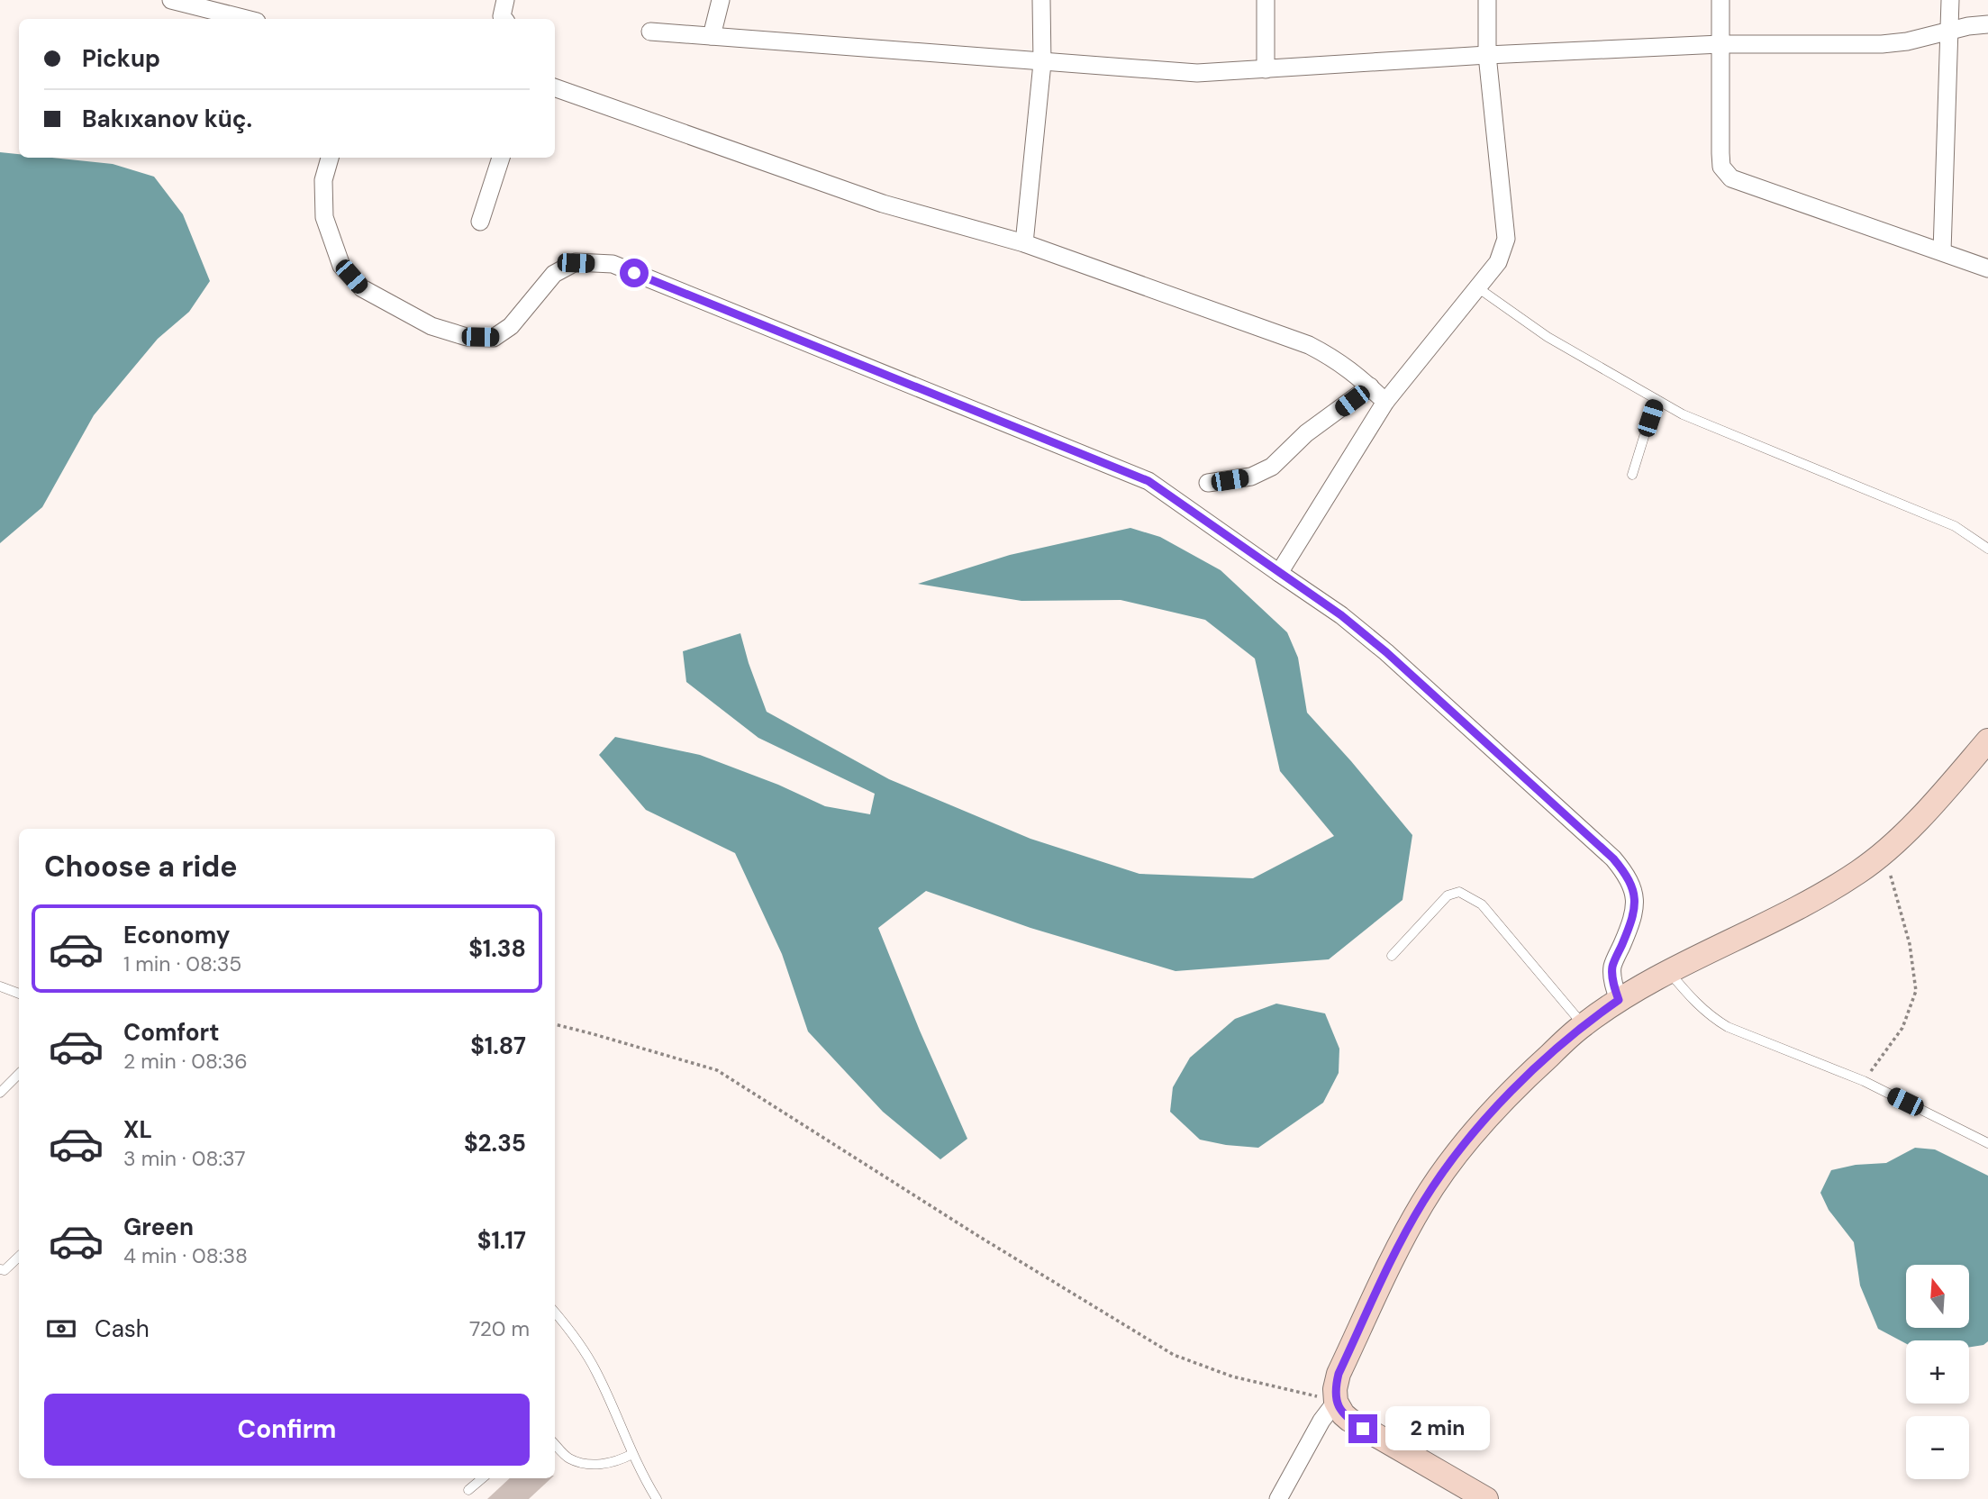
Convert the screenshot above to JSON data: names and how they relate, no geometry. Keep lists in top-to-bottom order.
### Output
{
  "north": "top",
  "page": {
    "banner": ["Pickup", "Bakıxanov küç."],
    "heading": "Choose a ride",
    "list": [
      {
        "name": "Economy",
        "note": "1 min · 08:35",
        "value": "$1.38"
      },
      {
        "name": "Comfort",
        "note": "2 min · 08:36",
        "value": "$1.87"
      },
      {
        "name": "XL",
        "note": "3 min · 08:37",
        "value": "$2.35"
      },
      {
        "name": "Green",
        "note": "4 min · 08:38",
        "value": "$1.17"
      }
    ],
    "map_buttons": ["+", "−"],
    "pay": ["Cash", "720 m"],
    "buttons": "Confirm",
    "bubble": "2 min"
  }
}
